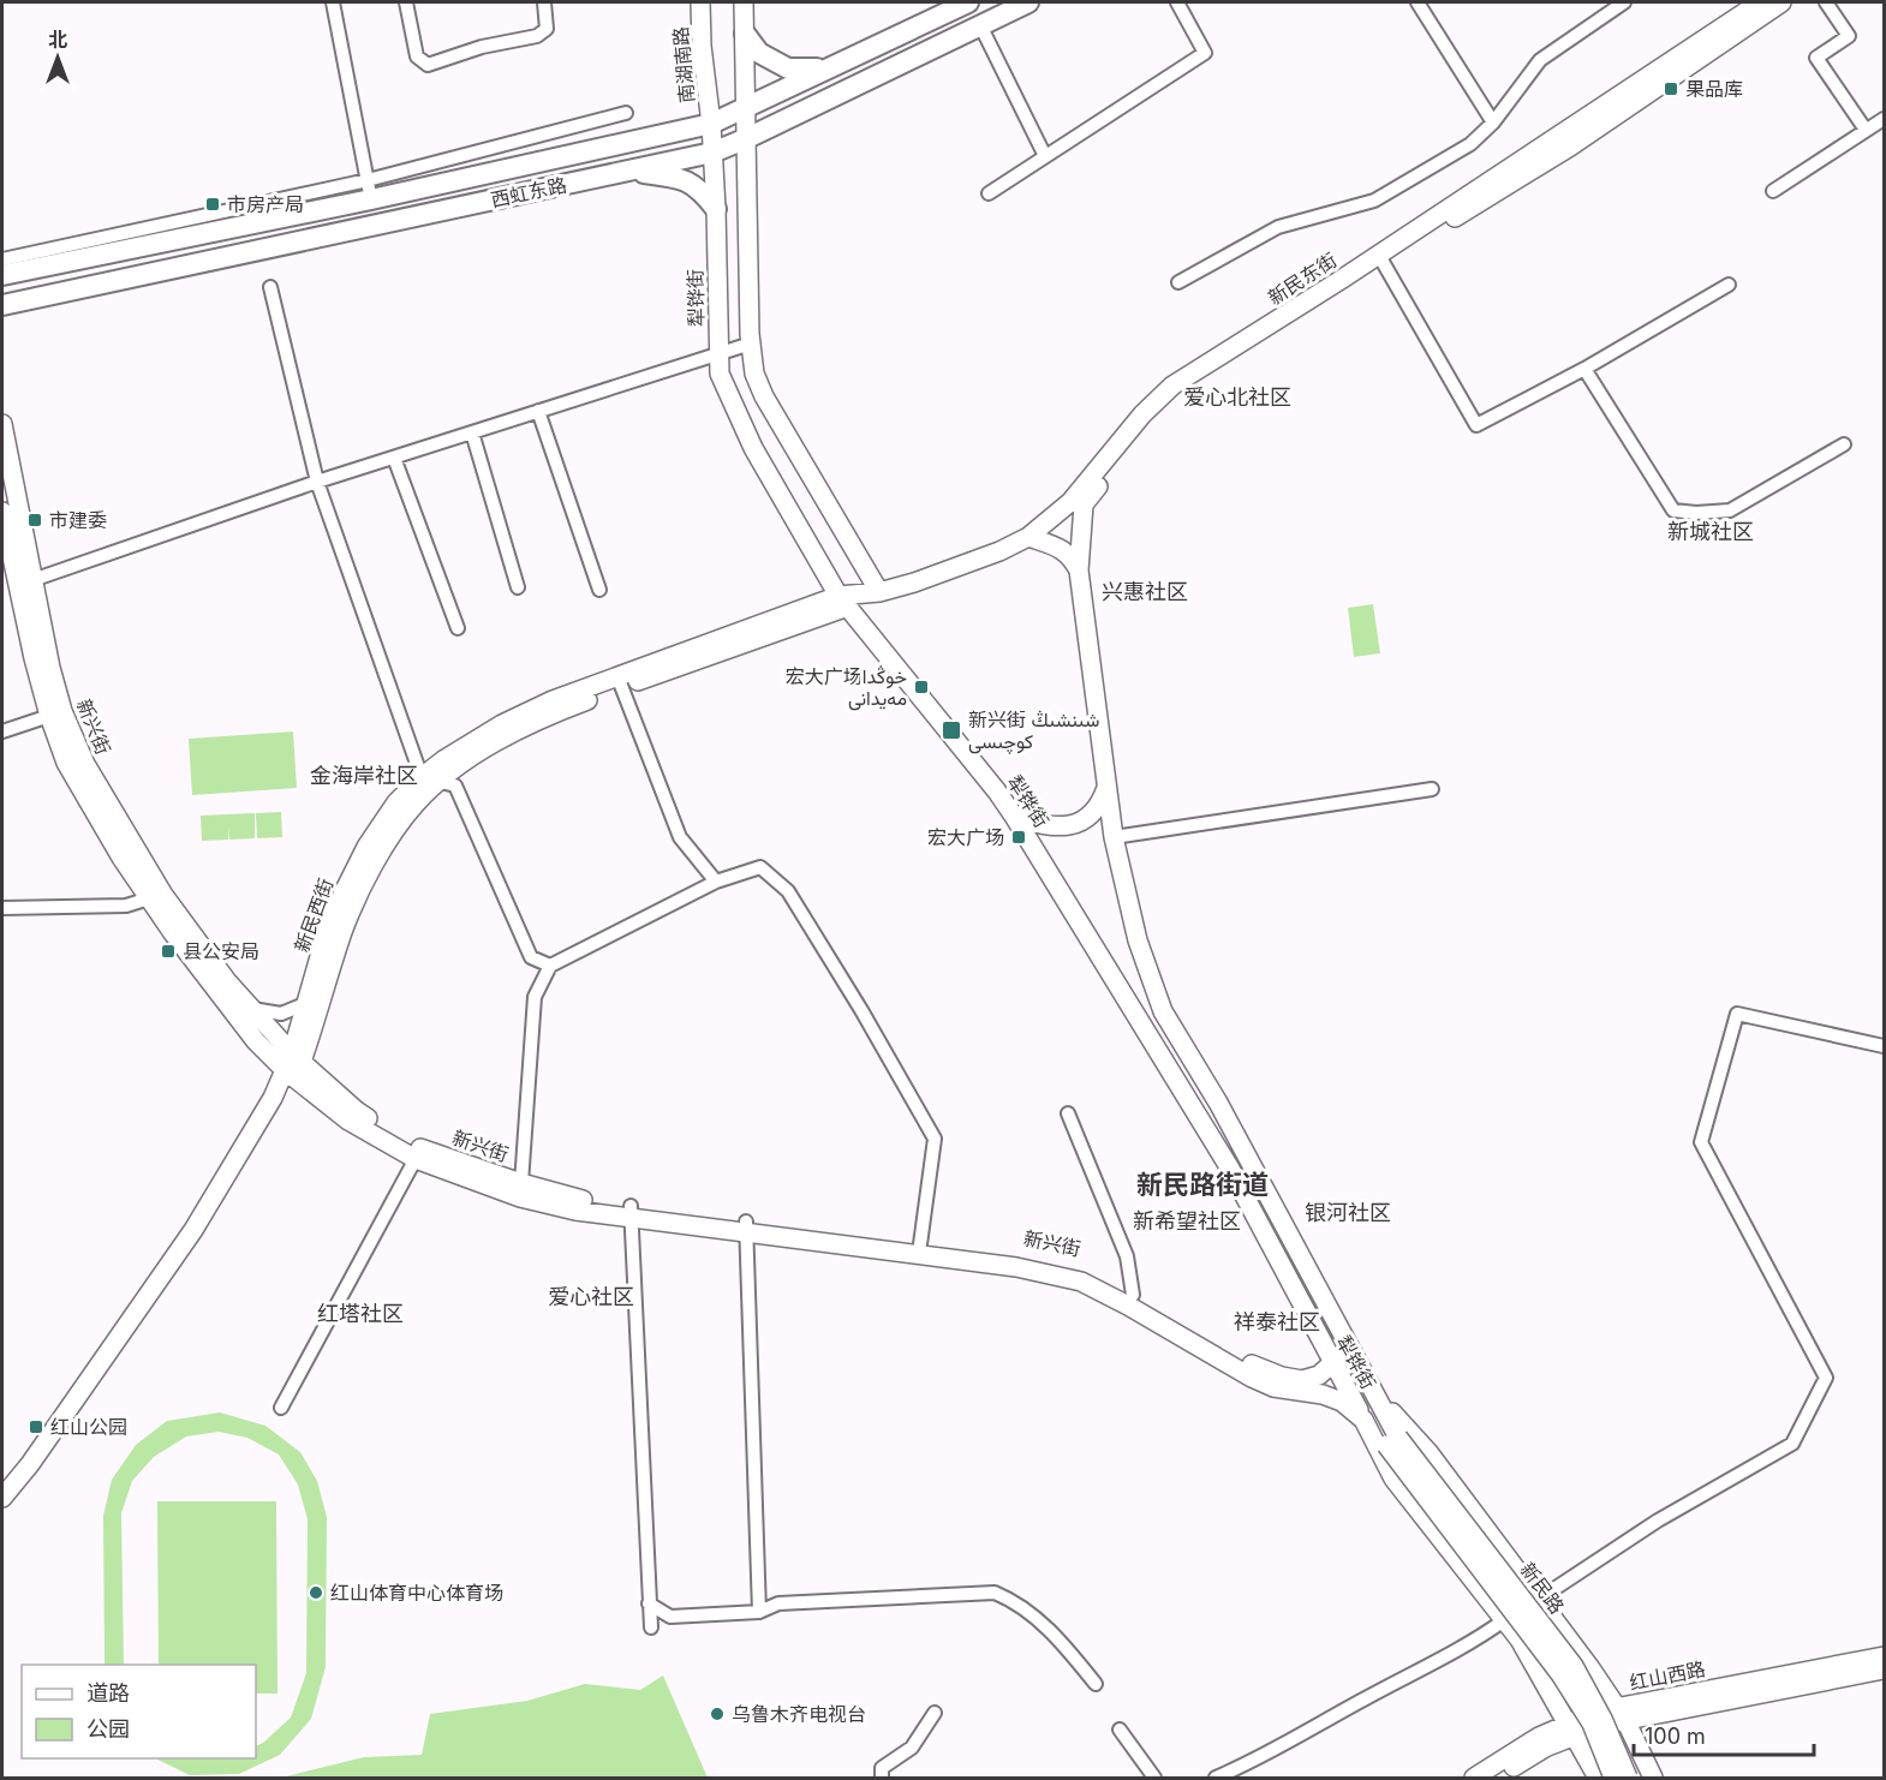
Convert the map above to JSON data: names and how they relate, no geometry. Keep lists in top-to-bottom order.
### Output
{
  "streets": {
    "main road": [
      "南湖南路",
      "西虹东路",
      "新民东街",
      "犁铧街",
      "新兴街",
      "新民西街",
      "新民路",
      "红山西路"
    ]
  },
  "crossings": [
    ["南湖南路", "西虹东路"],
    ["南湖南路", "犁铧街"],
    ["西虹东路", "犁铧街"],
    ["新民东街", "犁铧街"],
    ["新民东街", "新民西街"],
    ["犁铧街", "新兴街"],
    ["犁铧街", "新民西街"],
    ["犁铧街", "新民路"],
    ["新兴街", "新民西街"]
  ],
  "districts": [
    "爱心北社区",
    "新城社区",
    "兴惠社区",
    "金海岸社区",
    "新民路街道",
    "银河社区",
    "新希望社区",
    "爱心社区",
    "红塔社区",
    "祥泰社区"
  ],
  "places": {
    "transit": [
      "果品库",
      "市房产局",
      "市建委",
      "宏大广场خوڭدا مەيدانى",
      "新兴街 شىنشىڭ كوچىسى",
      "宏大广场",
      "县公安局",
      "红山公园"
    ],
    "other": ["红山体育中心体育场", "乌鲁木齐电视台"]
  },
  "legend": ["道路", "公园"],
  "scale_bar": "100 m",
  "north": "top"
}
